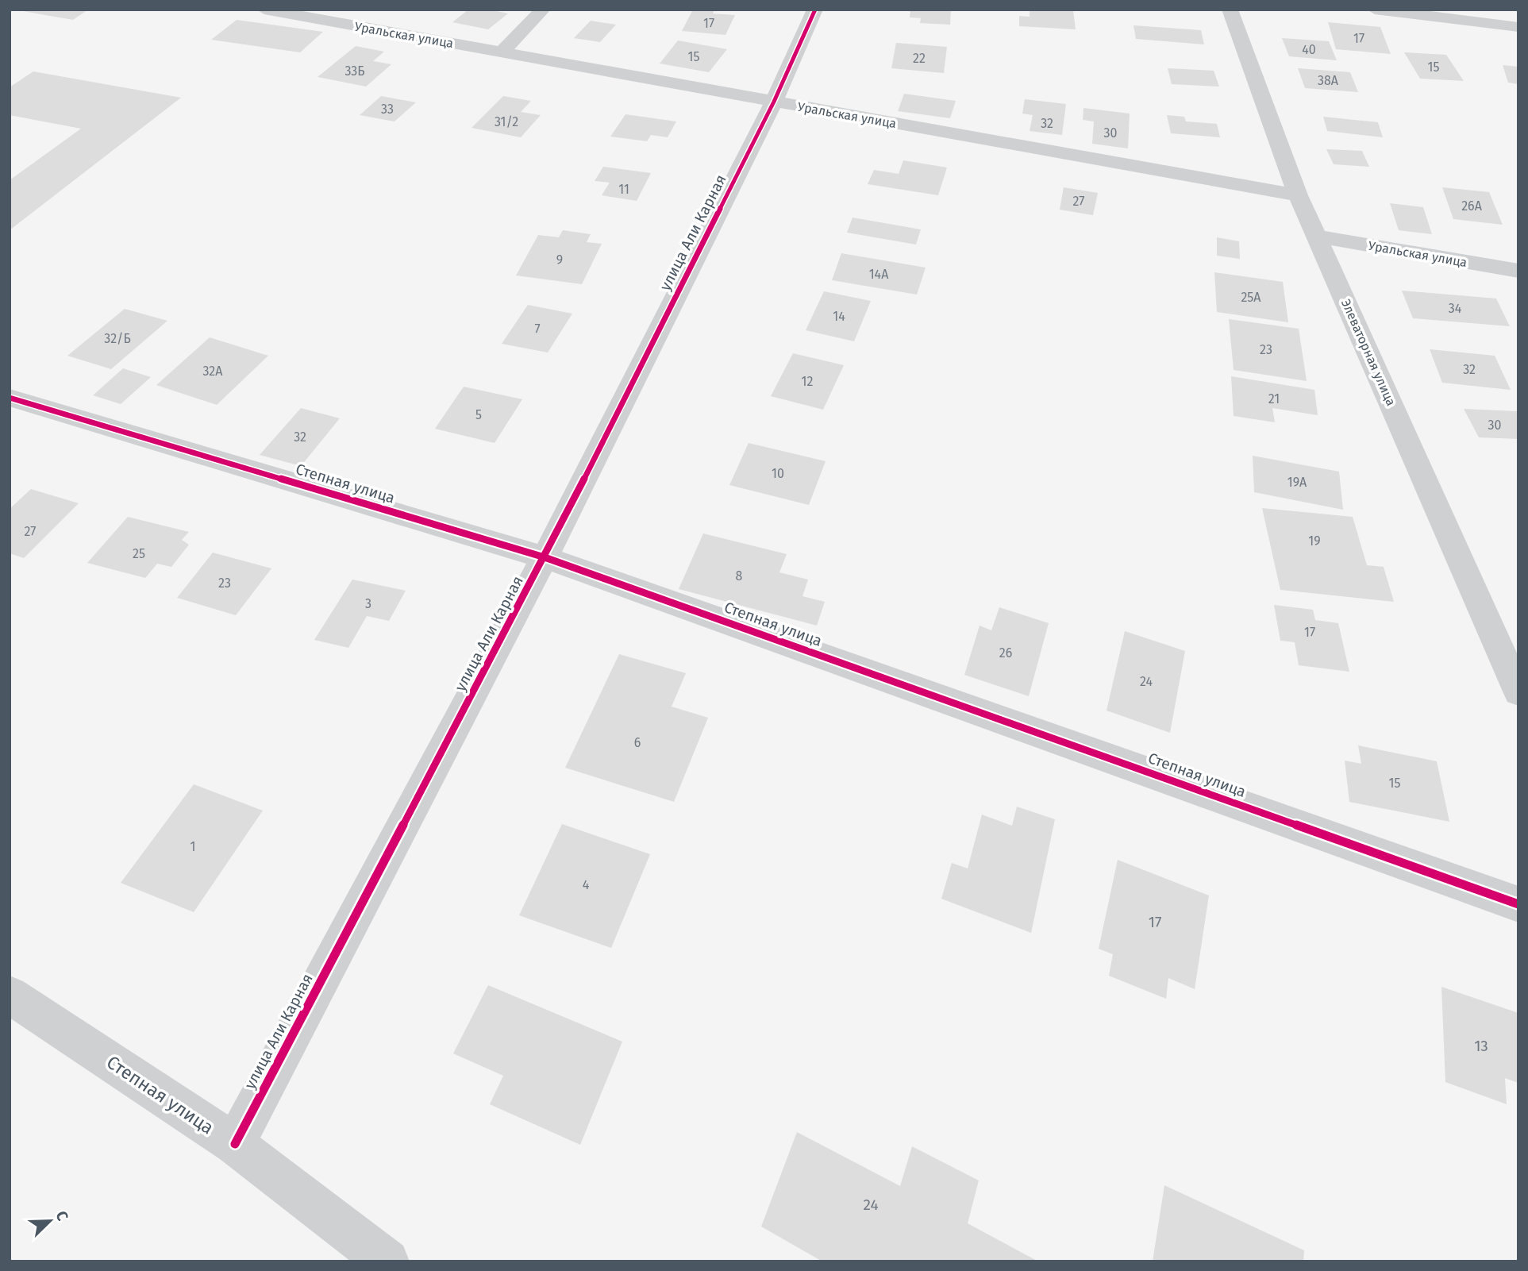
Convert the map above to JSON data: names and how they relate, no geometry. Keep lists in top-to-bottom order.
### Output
{
  "streets": {
    "street": [
      "Уральская улица",
      "улица Али Карная",
      "Элеваторная улица",
      "Степная улица"
    ]
  },
  "crossings": [
    ["Уральская улица", "улица Али Карная"],
    ["Уральская улица", "Элеваторная улица"],
    ["улица Али Карная", "Степная улица"]
  ],
  "house_numbers": [
    "17",
    "17",
    "40",
    "15",
    "22",
    "15",
    "33Б",
    "38А",
    "33",
    "31/2",
    "32",
    "30",
    "11",
    "27",
    "26А",
    "9",
    "14А",
    "25А",
    "34",
    "14",
    "7",
    "32/Б",
    "23",
    "32",
    "32А",
    "12",
    "21",
    "5",
    "30",
    "32",
    "10",
    "19А",
    "27",
    "19",
    "25",
    "8",
    "23",
    "3",
    "17",
    "26",
    "24",
    "6",
    "15",
    "1",
    "4",
    "17",
    "13",
    "24"
  ],
  "north": "top right"
}
